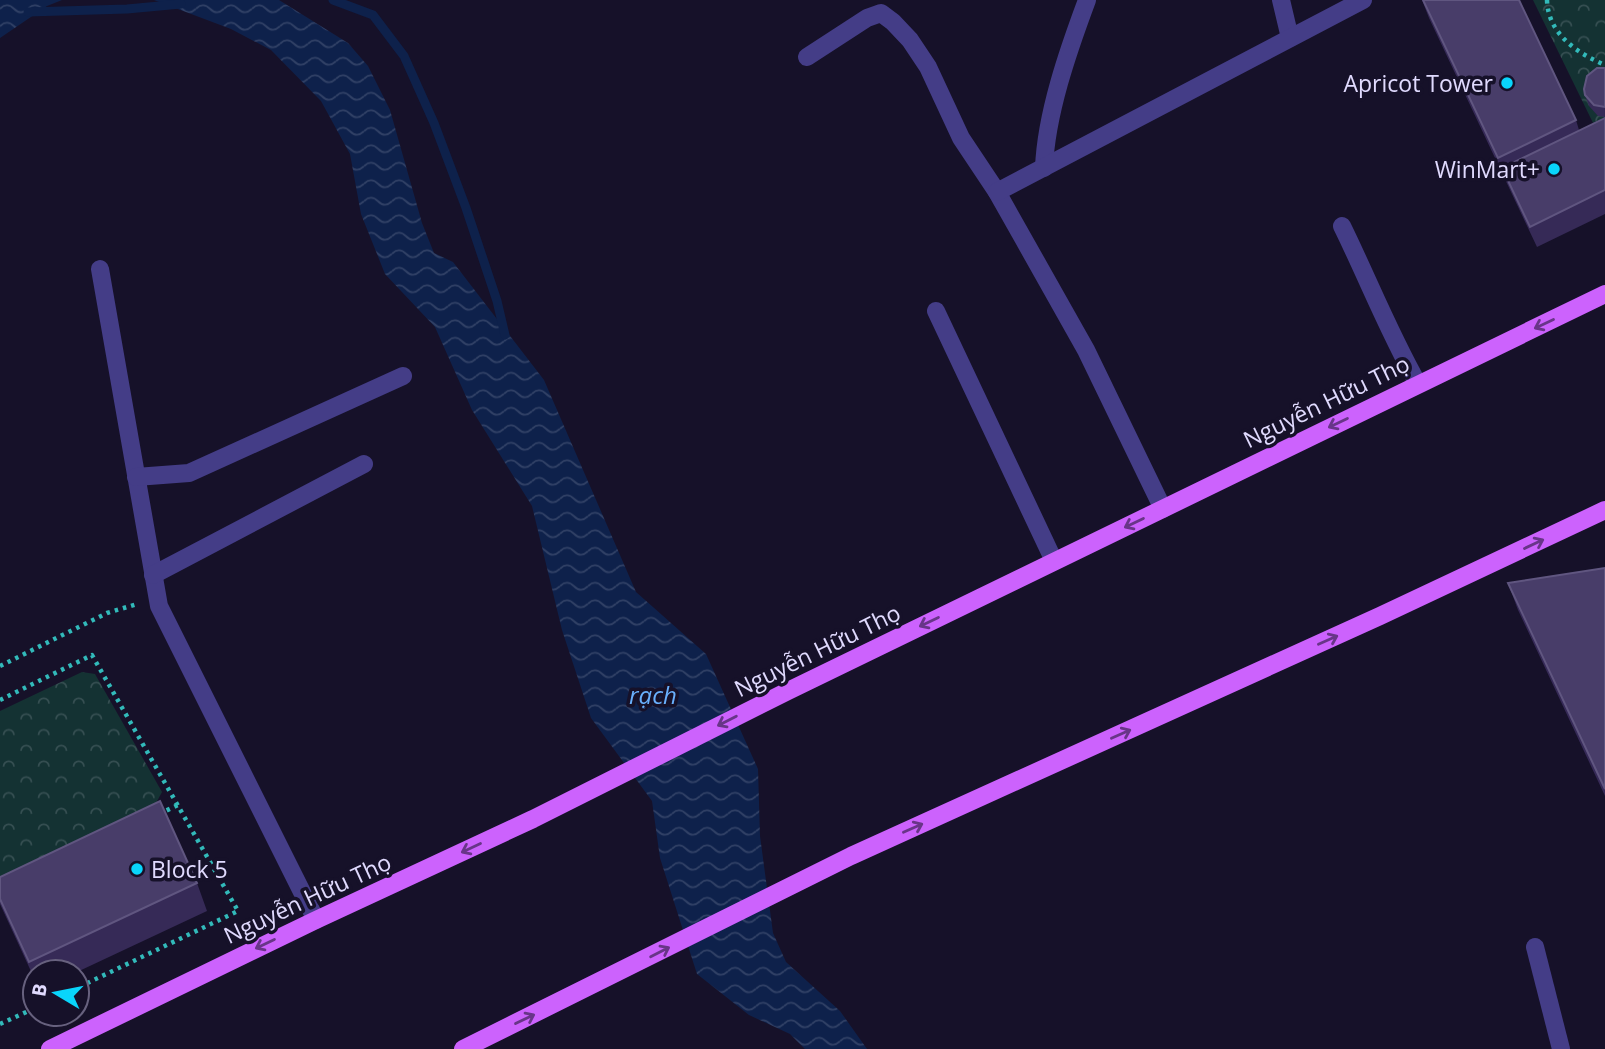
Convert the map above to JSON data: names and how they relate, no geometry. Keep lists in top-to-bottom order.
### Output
{
  "streets": {
    "main road": ["Nguyễn Hữu Thọ"]
  },
  "one_way": ["Nguyễn Hữu Thọ"],
  "water": ["rạch"],
  "places": ["Apricot Tower", "WinMart+", "Block 5"],
  "north": "left"
}
